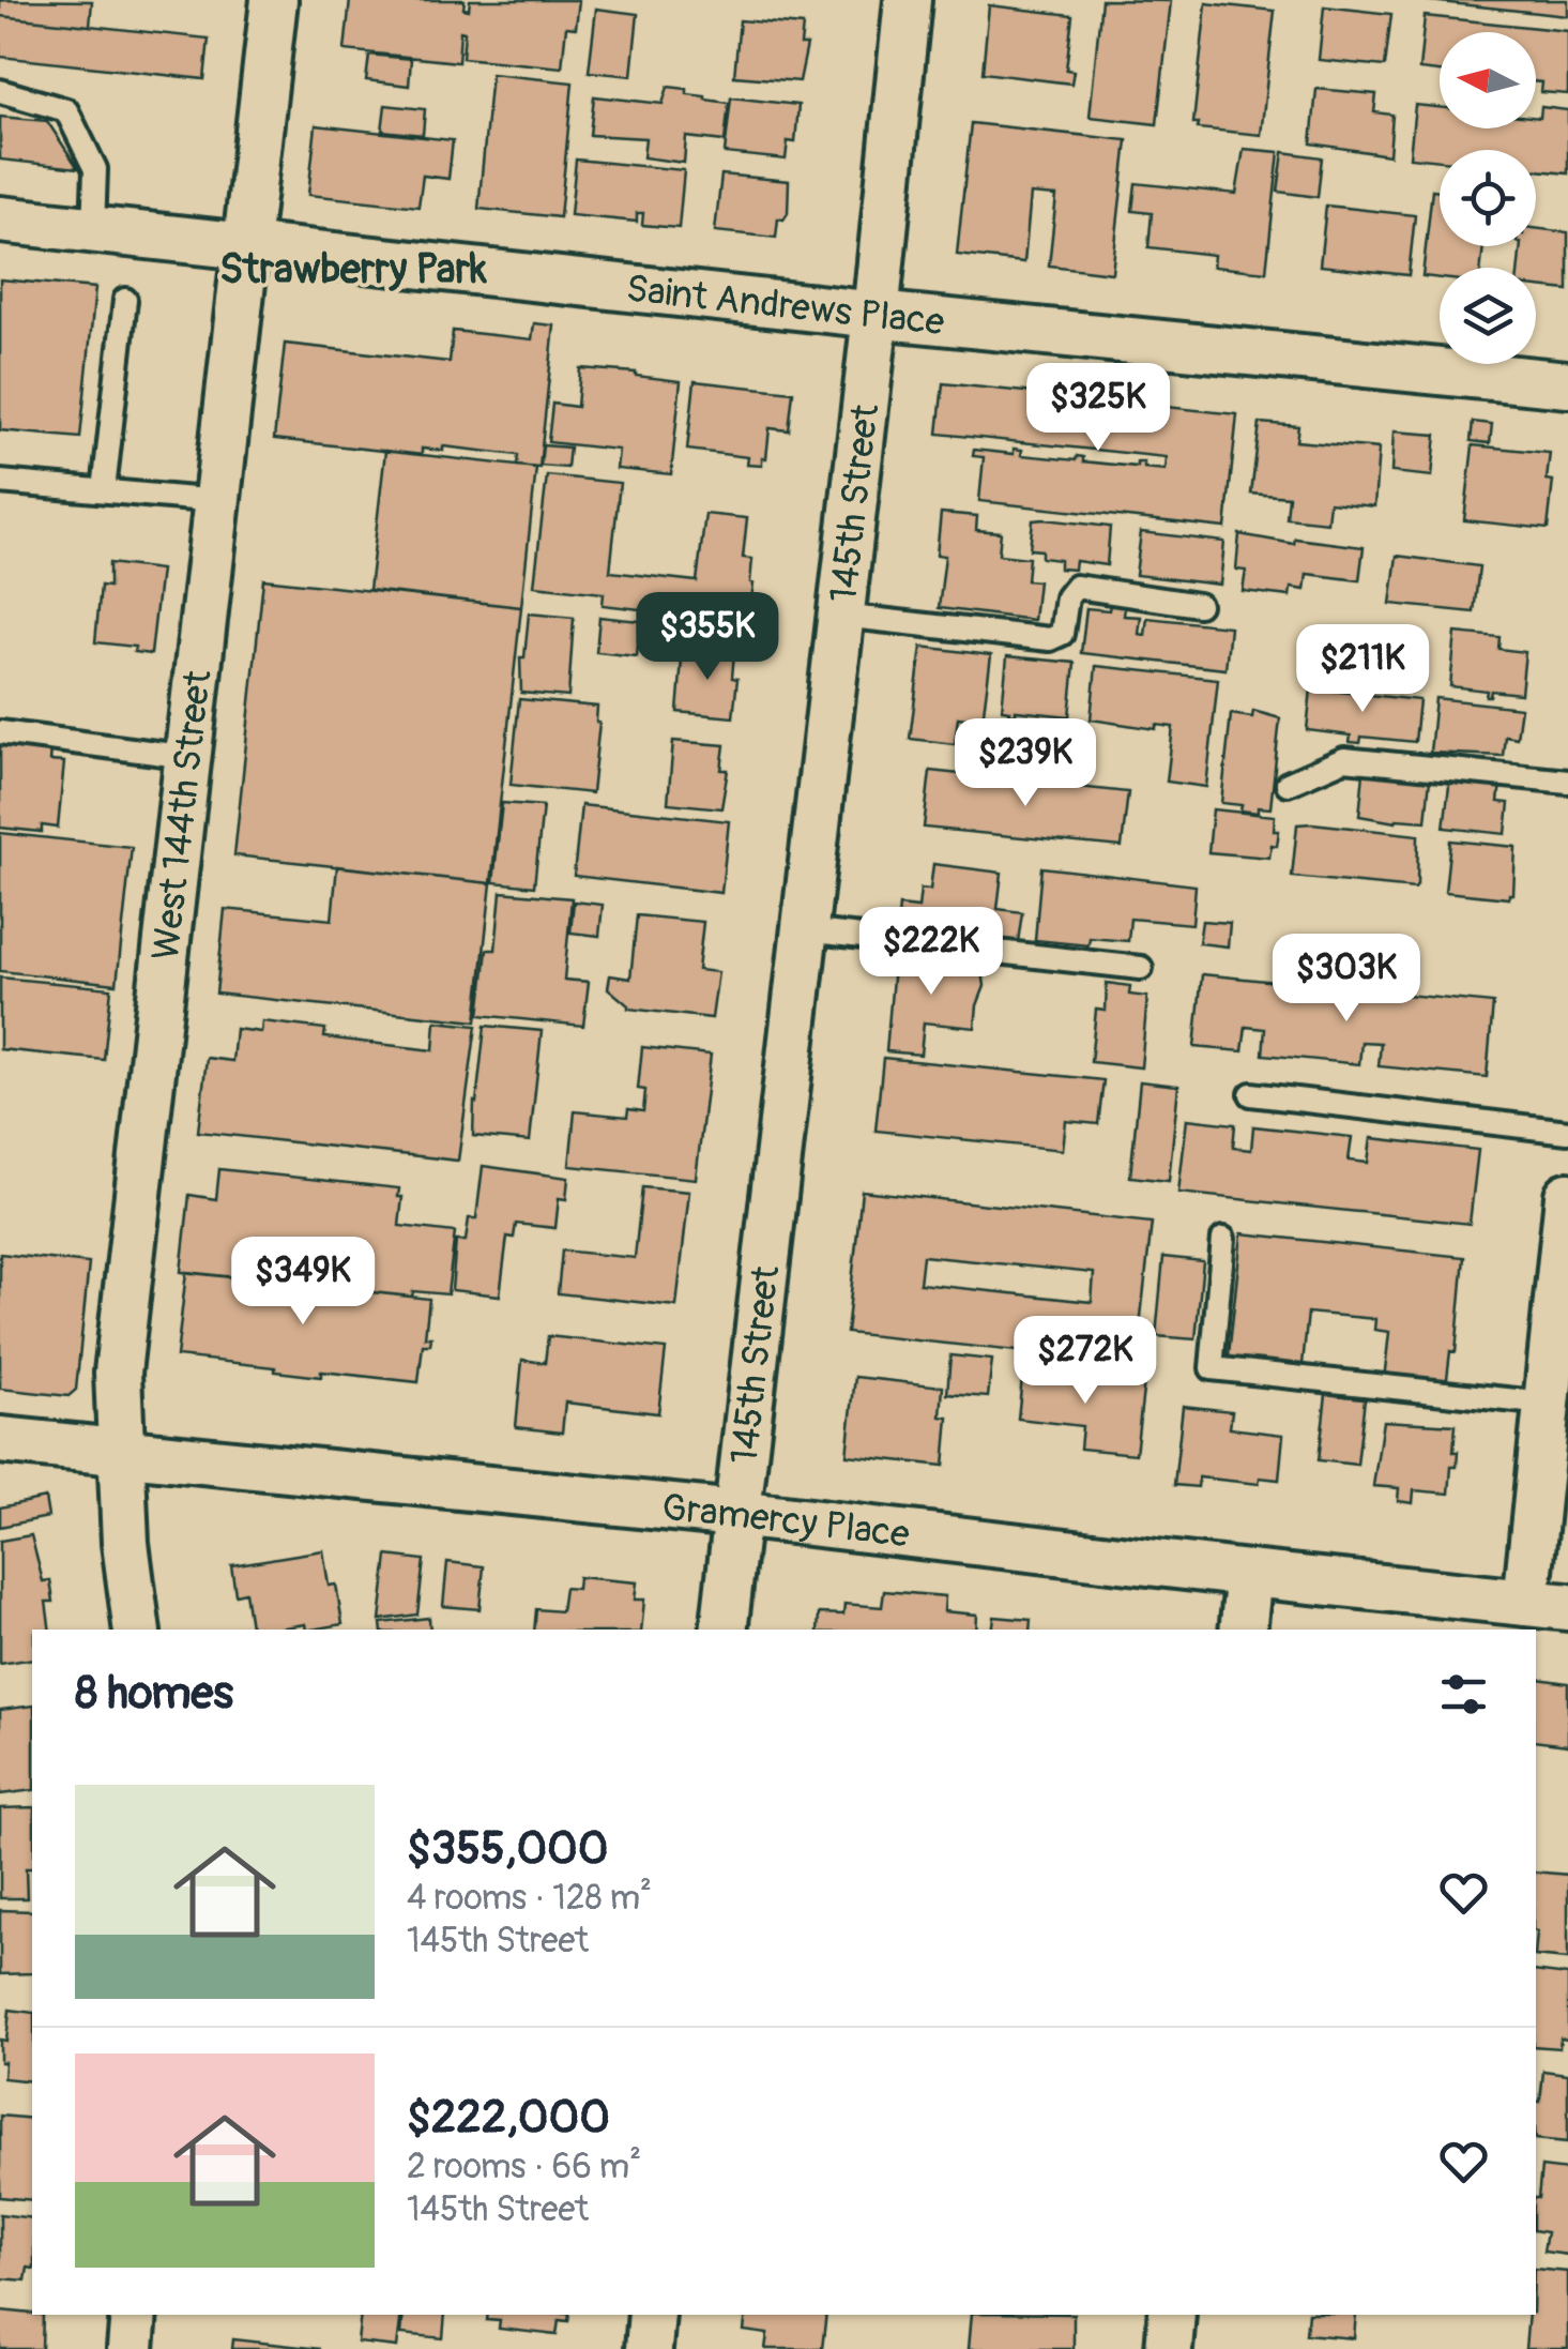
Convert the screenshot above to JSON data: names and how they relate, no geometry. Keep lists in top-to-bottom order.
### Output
{
  "streets": {
    "street": [
      "Saint Andrews Place",
      "145th Street",
      "West 144th Street",
      "Gramercy Place"
    ]
  },
  "crossings": [
    ["Saint Andrews Place", "145th Street"],
    ["Saint Andrews Place", "West 144th Street"],
    ["145th Street", "Gramercy Place"],
    ["West 144th Street", "Gramercy Place"]
  ],
  "districts": ["Strawberry Park"],
  "north": "left",
  "page": {
    "price": [
      "$325K",
      "$355K",
      "$211K",
      "$239K",
      "$222K",
      "$303K",
      "$349K",
      "$272K"
    ],
    "heading": "8 homes",
    "list": [
      {
        "name": "$355,000",
        "note": "4 rooms · 128 m² · 145th Street"
      },
      {
        "name": "$222,000",
        "note": "2 rooms · 66 m² · 145th Street"
      }
    ]
  }
}
